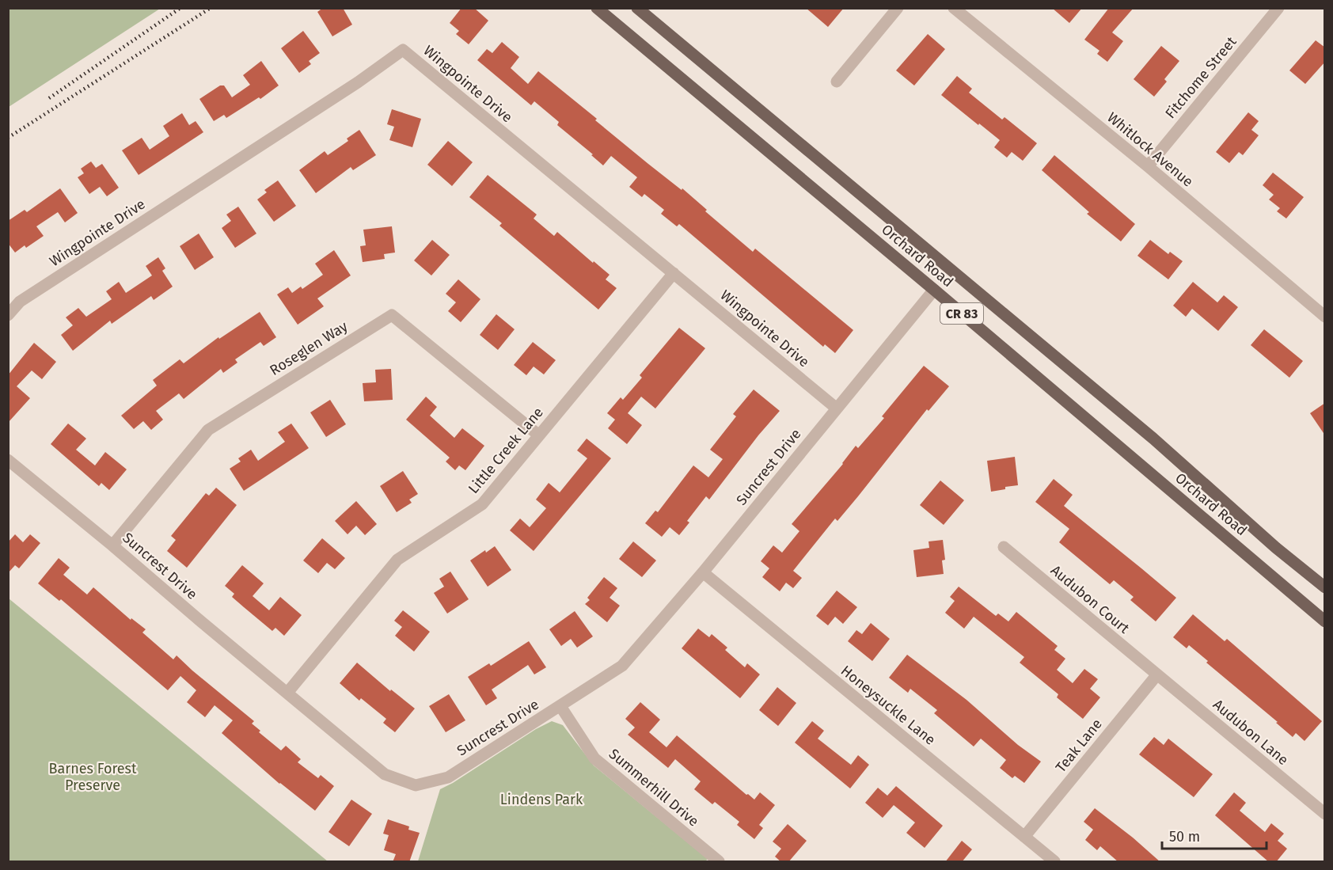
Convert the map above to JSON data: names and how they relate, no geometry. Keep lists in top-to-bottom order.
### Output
{
  "streets": {
    "main road": ["Orchard Road", "CR 83"],
    "street": [
      "Fitchome Street",
      "Wingpointe Drive",
      "Whitlock Avenue",
      "Roseglen Way",
      "Little Creek Lane",
      "Suncrest Drive",
      "Audubon Court",
      "Honeysuckle Lane",
      "Audubon Lane",
      "Teak Lane",
      "Summerhill Drive"
    ]
  },
  "crossings": [
    ["Fitchome Street", "Whitlock Avenue"],
    ["Wingpointe Drive", "Little Creek Lane"],
    ["Wingpointe Drive", "Suncrest Drive"],
    ["Orchard Road", "Suncrest Drive"],
    ["Roseglen Way", "Little Creek Lane"],
    ["Roseglen Way", "Suncrest Drive"],
    ["Little Creek Lane", "Suncrest Drive"],
    ["Suncrest Drive", "Honeysuckle Lane"],
    ["Suncrest Drive", "Summerhill Drive"],
    ["Audubon Court", "Audubon Lane"],
    ["Audubon Court", "Teak Lane"],
    ["Honeysuckle Lane", "Teak Lane"],
    ["Audubon Lane", "Teak Lane"]
  ],
  "parks": ["Barnes Forest Preserve", "Lindens Park"],
  "scale_bar": "50 m"
}
